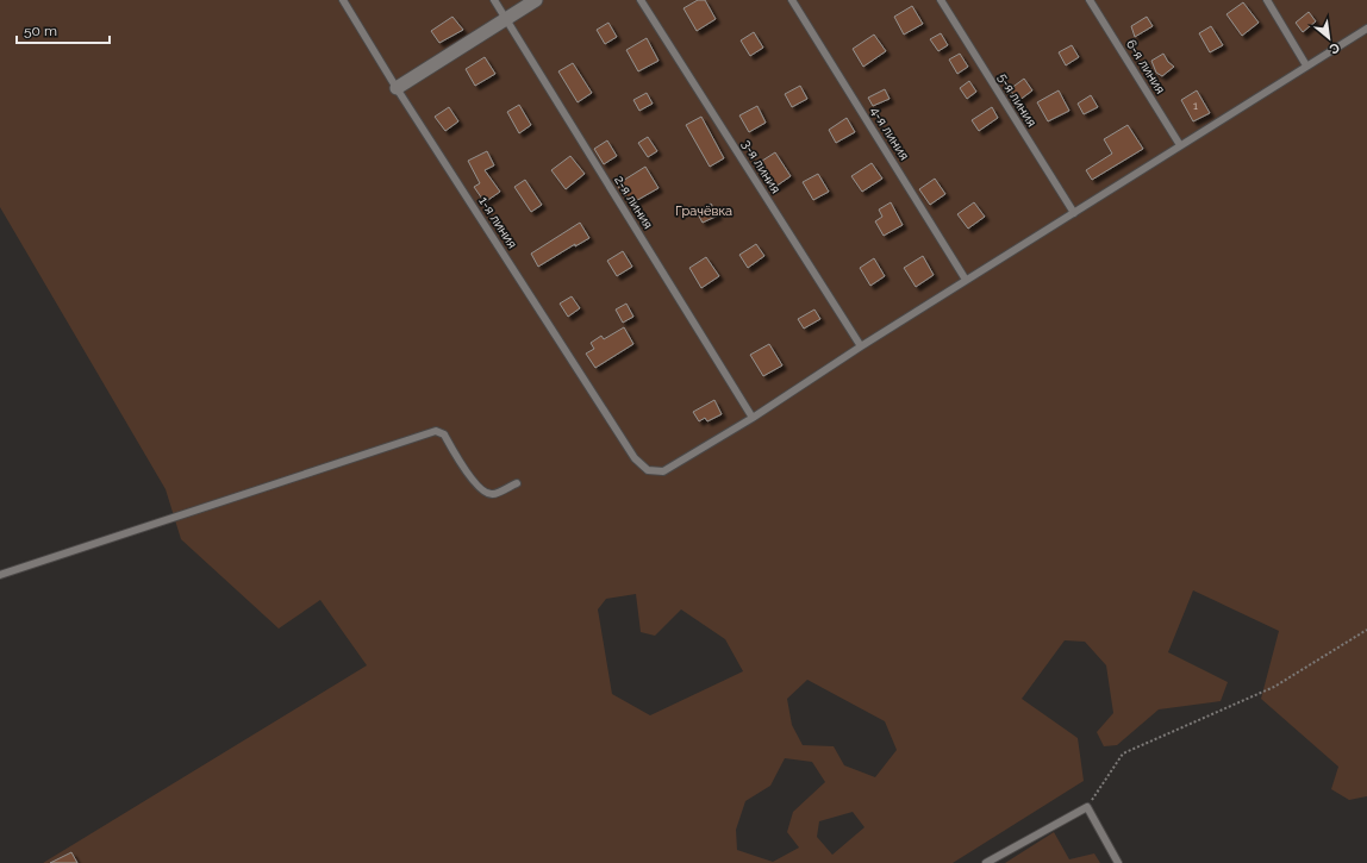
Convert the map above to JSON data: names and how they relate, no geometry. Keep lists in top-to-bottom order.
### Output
{
  "streets": {
    "lane": [
      "6-я линия",
      "5-я линия",
      "4-я линия",
      "3-я линия",
      "2-я линия",
      "1-я линия"
    ]
  },
  "crossings": [
    ["2-я линия", "1-я линия"]
  ],
  "parks": ["Грачёвка"],
  "house_numbers": ["1"],
  "scale_bar": "50 m",
  "north": "bottom right"
}
